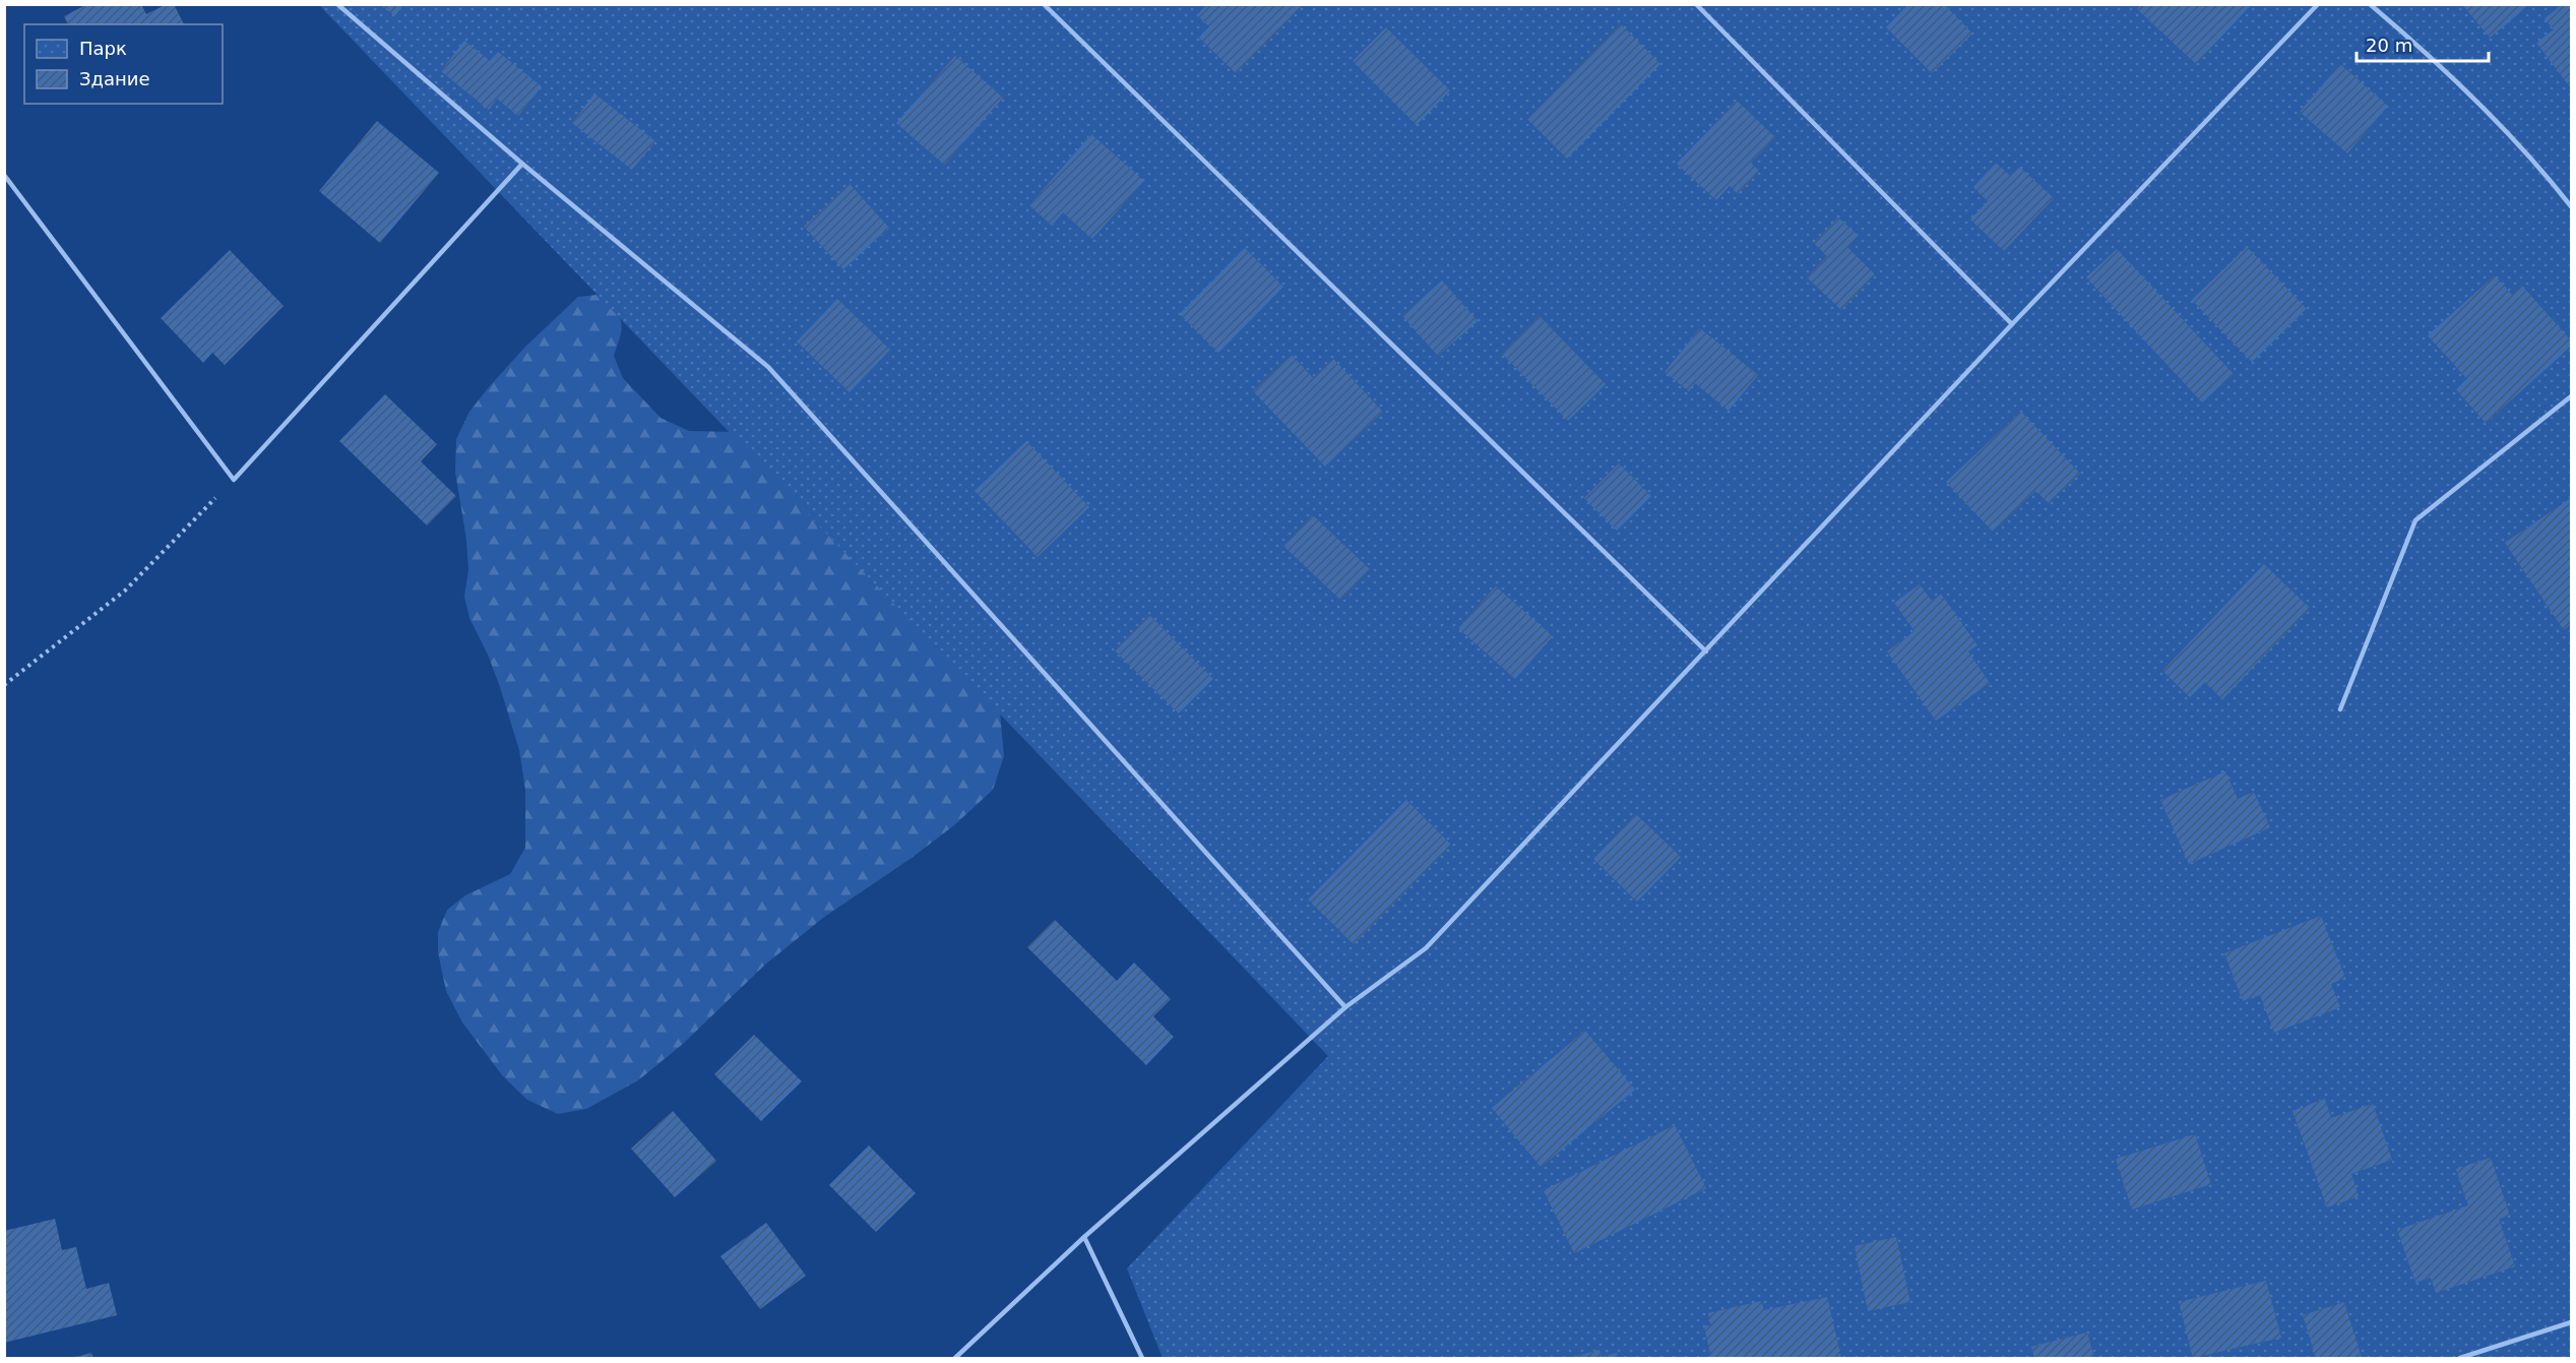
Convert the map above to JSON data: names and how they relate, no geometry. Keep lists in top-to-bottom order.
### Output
{
  "legend": ["Парк", "Здание"],
  "scale_bar": "20 m"
}
